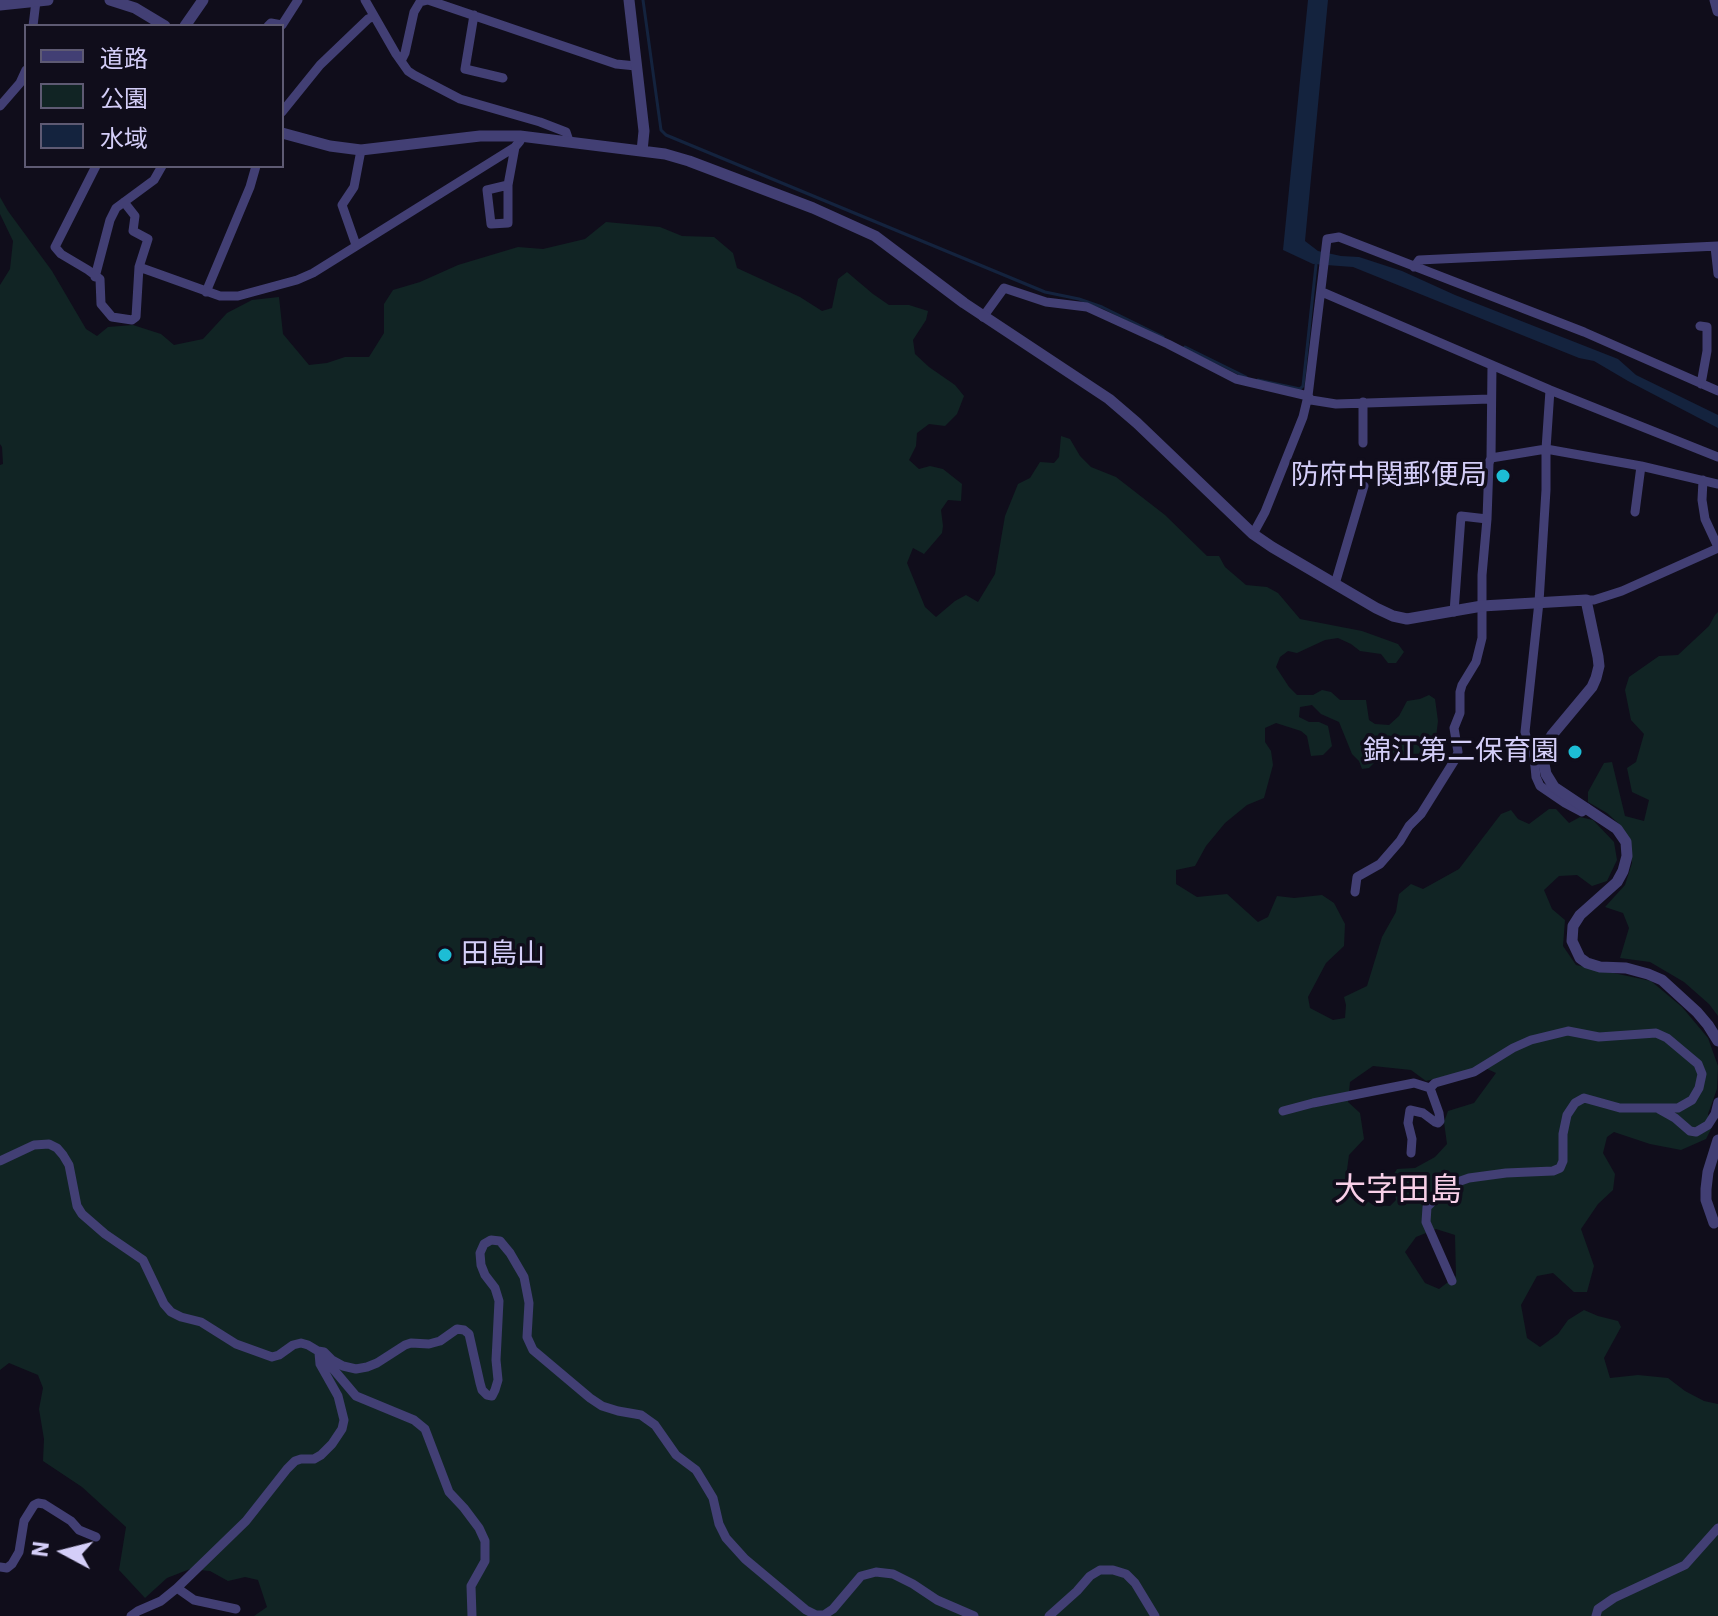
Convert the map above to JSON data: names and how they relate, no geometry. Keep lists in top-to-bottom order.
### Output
{
  "districts": ["大字田島"],
  "places": ["防府中関郵便局", "錦江第二保育園", "田島山"],
  "legend": ["道路", "公園", "水域"],
  "north": "left"
}
